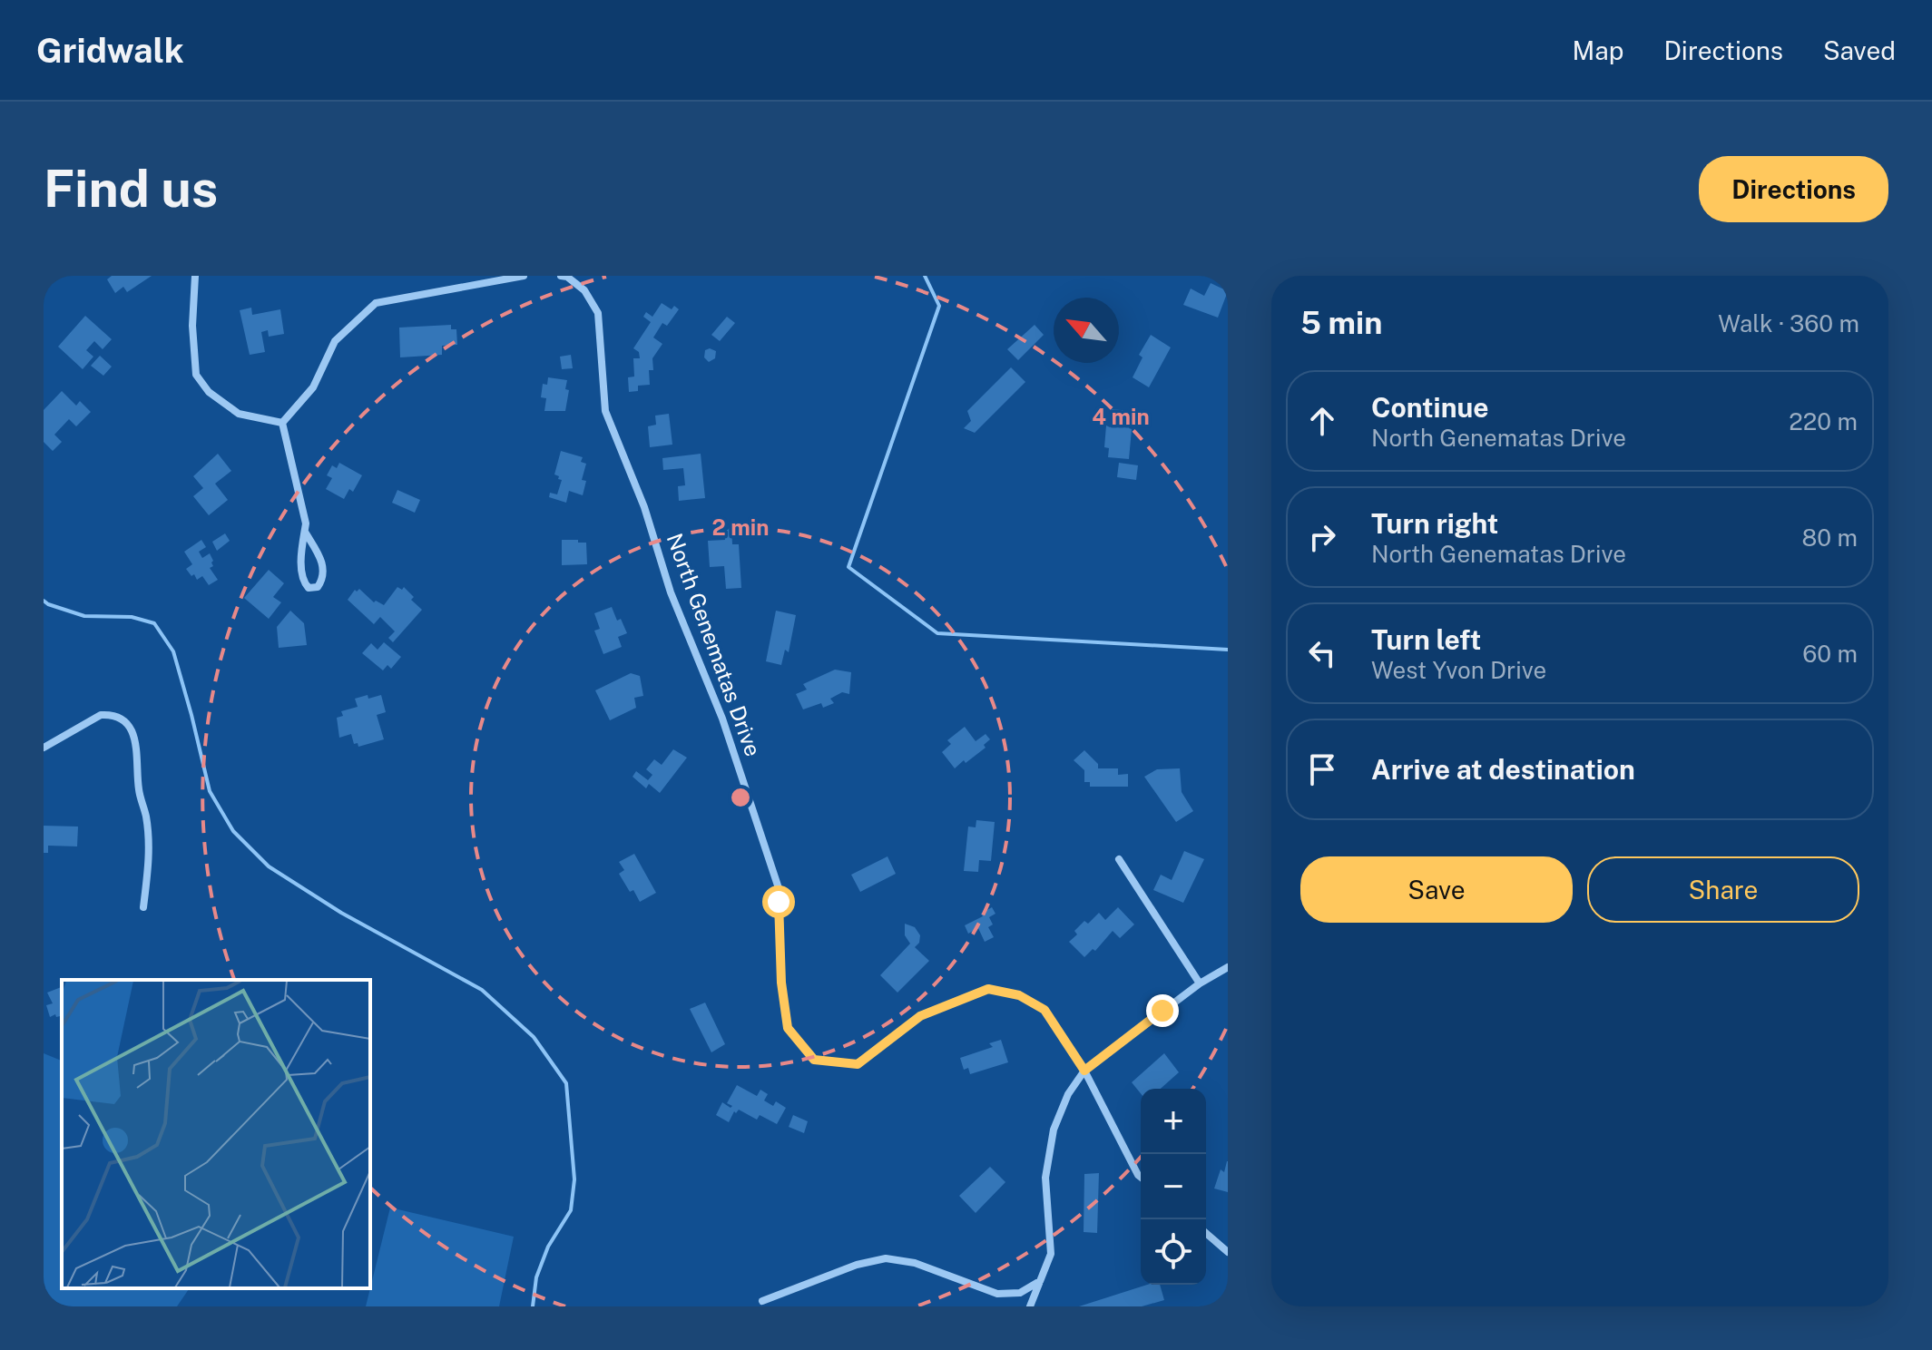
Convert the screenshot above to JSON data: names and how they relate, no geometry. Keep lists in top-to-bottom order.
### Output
{
  "streets": {
    "street": ["North Genematas Drive"]
  },
  "north": "top left",
  "page": {
    "header": "Gridwalk",
    "nav": ["Map", "Directions", "Saved"],
    "buttons": [
      "Directions",
      ["Save", "Share"]
    ],
    "title": "Find us",
    "heading": ["5 min", "Walk · 360 m"],
    "list": [
      ["Continue", "North Genematas Drive", "220 m"],
      ["Turn right", "North Genematas Drive", "80 m"],
      ["Turn left", "West Yvon Drive", "60 m"],
      "Arrive at destination"
    ],
    "map_buttons": ["+", "−"]
  },
  "rings": ["4 min", "2 min"]
}
